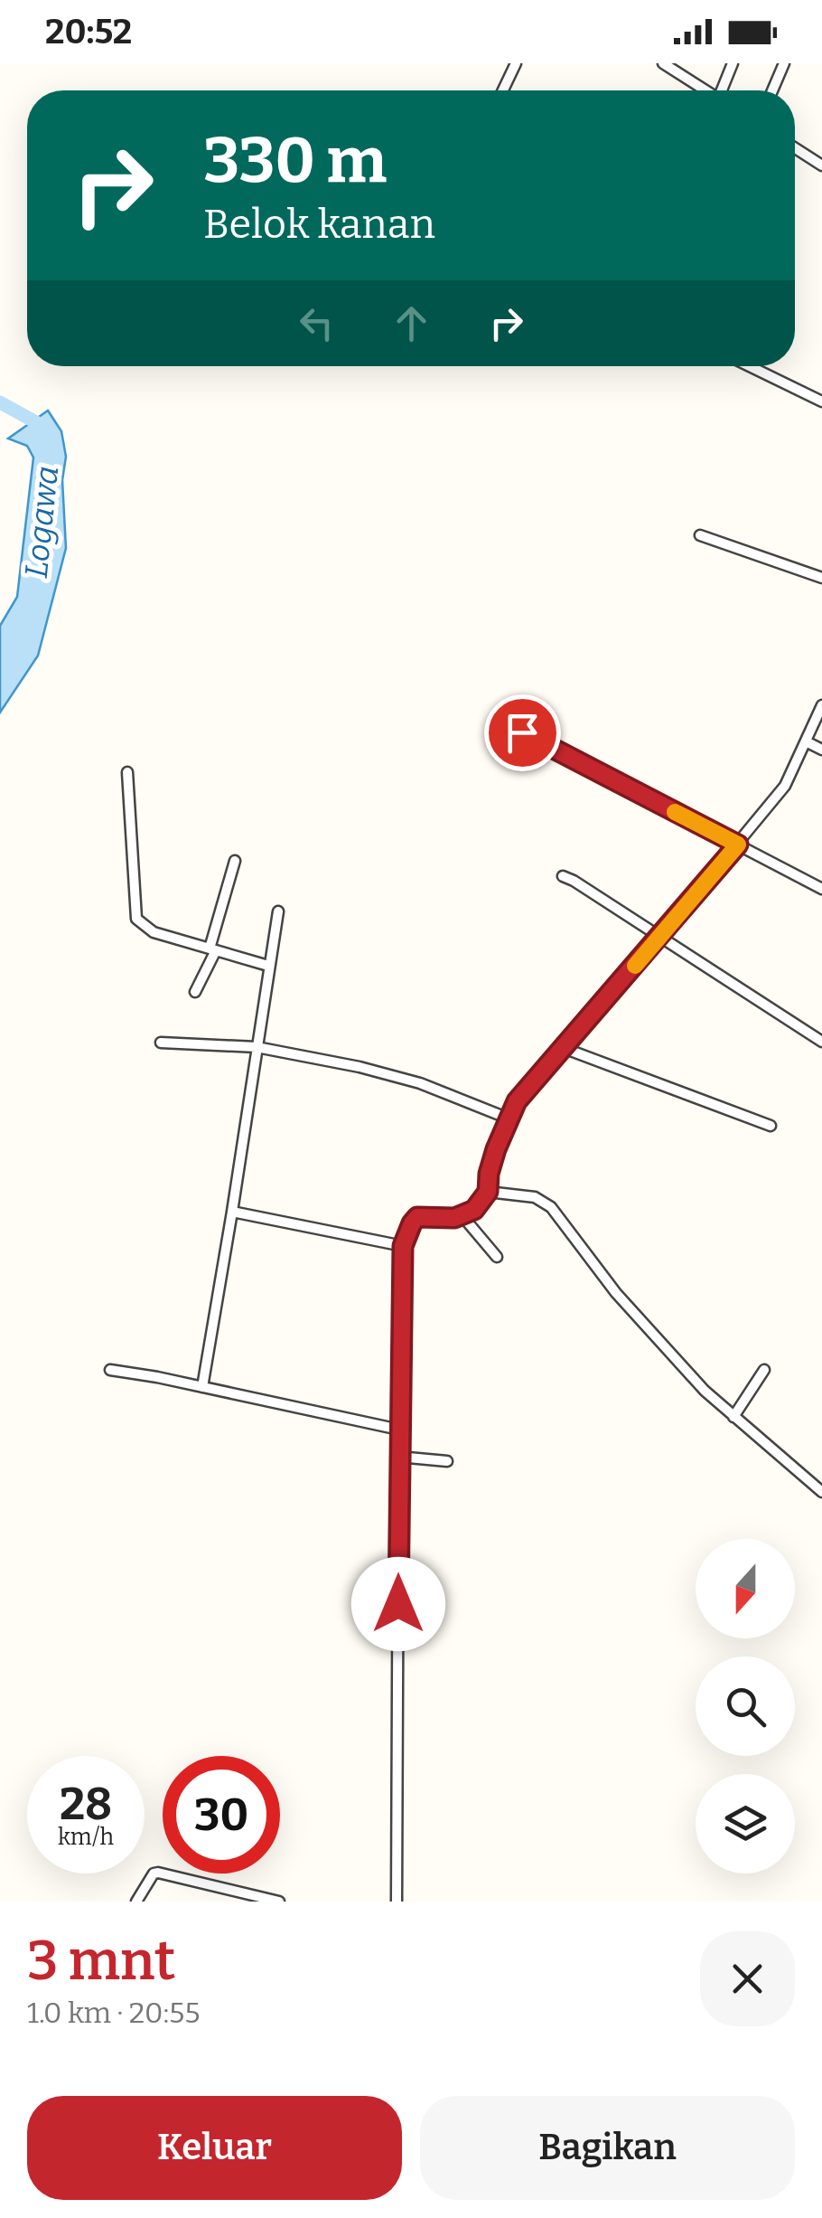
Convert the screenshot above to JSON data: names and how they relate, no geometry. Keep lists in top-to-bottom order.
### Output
{
  "water": ["Logawa"],
  "north": "bottom",
  "page": {
    "status": "20:52",
    "turn": ["330 m", "Belok kanan"],
    "speed": "28 km/h",
    "limit": "30",
    "heading": ["3 mnt", "1.0 km · 20:55"],
    "buttons": ["Keluar", "Bagikan"]
  }
}
